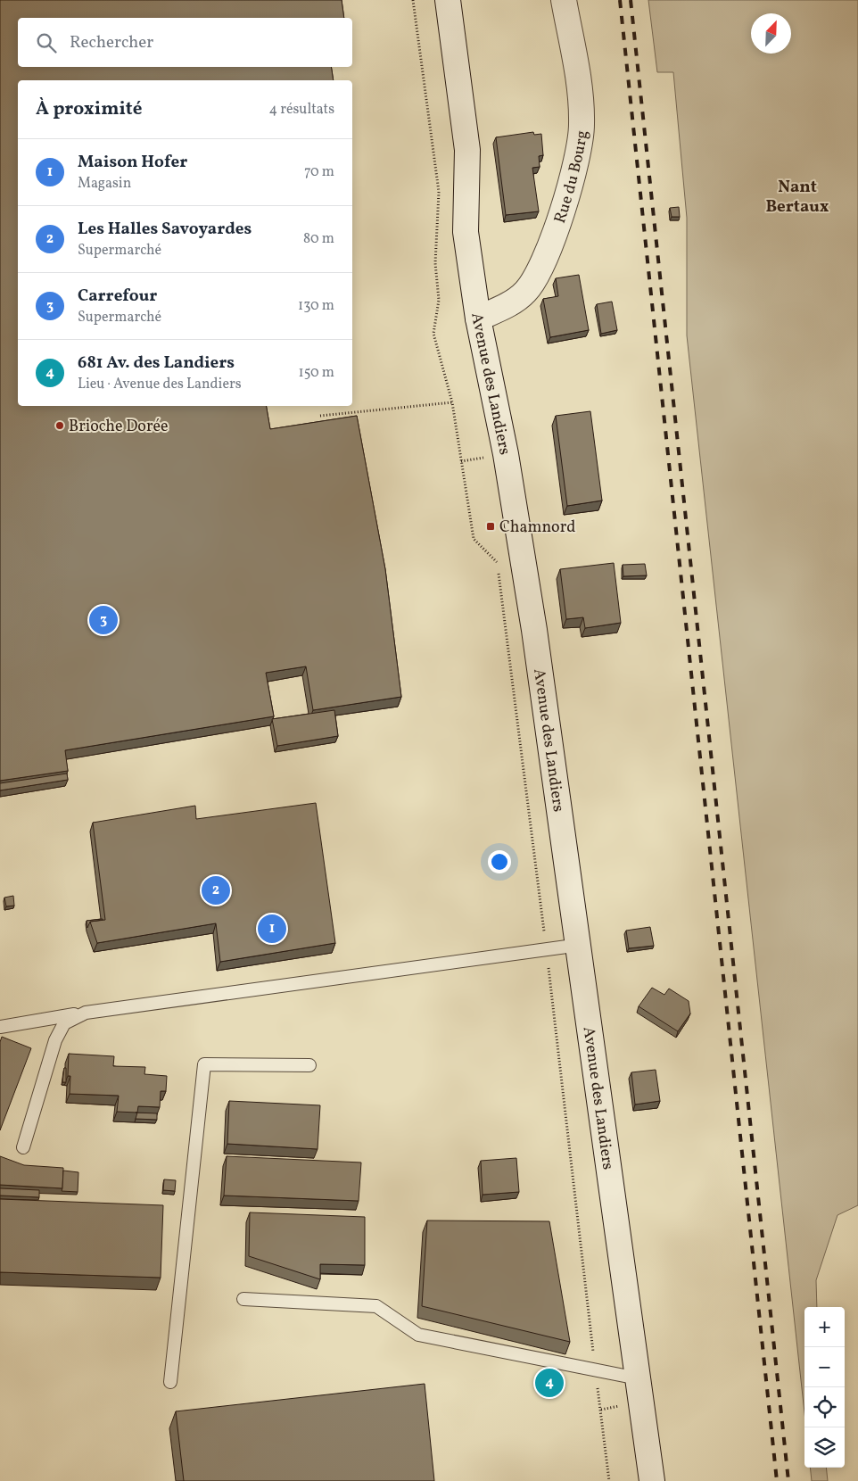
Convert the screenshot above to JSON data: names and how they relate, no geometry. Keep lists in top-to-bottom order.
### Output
{
  "streets": {
    "main road": ["Rue du Bourg", "Avenue des Landiers"]
  },
  "crossings": [
    ["Rue du Bourg", "Avenue des Landiers"]
  ],
  "districts": ["Nant Bertaux"],
  "places": {
    "other": ["Brioche Dorée"],
    "transit": ["Chamnord"]
  },
  "north": "top right",
  "page": {
    "search": "Rechercher",
    "heading": ["À proximité", "4 résultats"],
    "list": [
      {
        "mark": "1",
        "name": "Maison Hofer",
        "note": "Magasin",
        "value": "70 m"
      },
      {
        "mark": "2",
        "name": "Les Halles Savoyardes",
        "note": "Supermarché",
        "value": "80 m"
      },
      {
        "mark": "3",
        "name": "Carrefour",
        "note": "Supermarché",
        "value": "130 m"
      },
      {
        "mark": "4",
        "name": "681 Av. des Landiers",
        "note": "Lieu · Avenue des Landiers",
        "value": "150 m"
      }
    ],
    "pins": [
      "3",
      "2",
      "1",
      "4"
    ],
    "map_buttons": ["+", "−"]
  }
}
